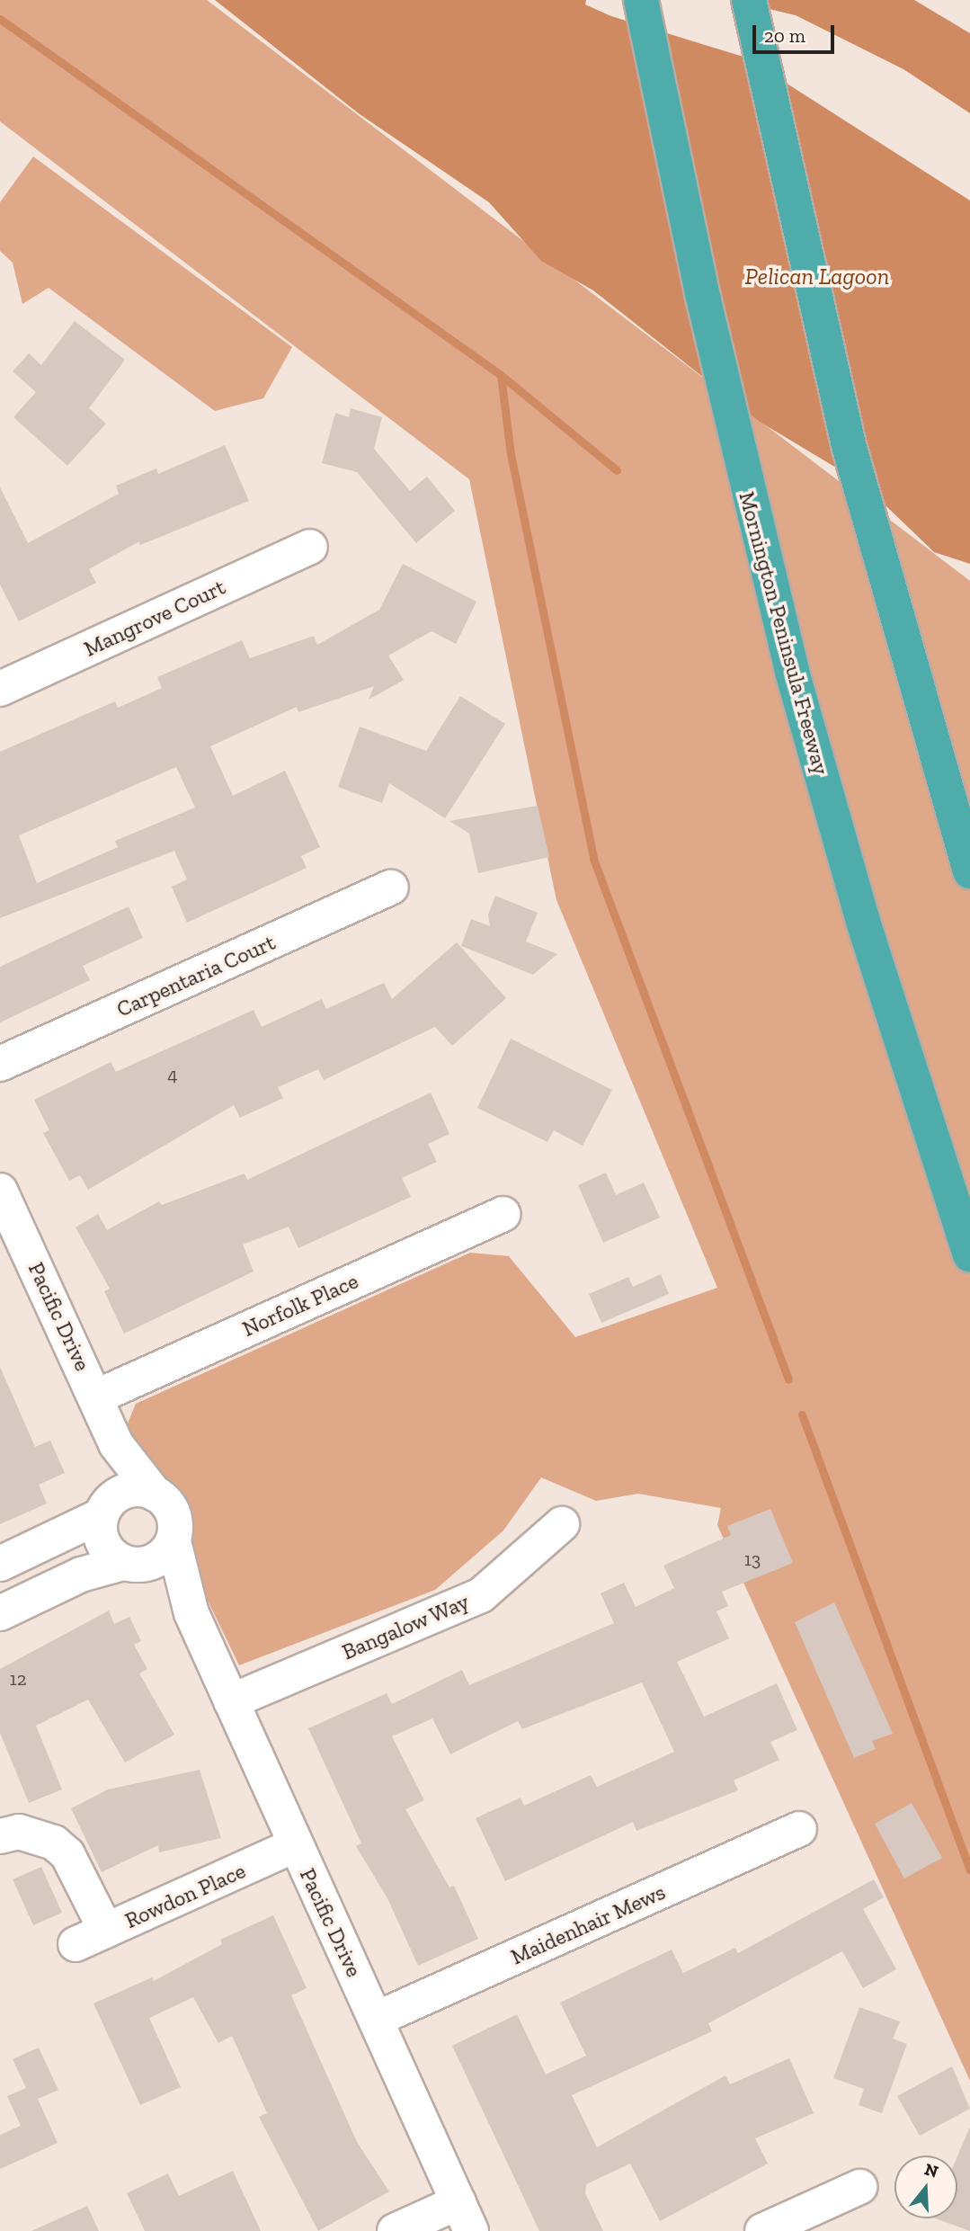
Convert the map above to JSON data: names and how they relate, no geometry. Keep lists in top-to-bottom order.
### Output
{
  "streets": {
    "highway": ["Mornington Peninsula Freeway"],
    "street": [
      "Mangrove Court",
      "Carpentaria Court",
      "Norfolk Place",
      "Pacific Drive",
      "Bangalow Way",
      "Rowdon Place",
      "Maidenhair Mews"
    ]
  },
  "crossings": [
    ["Norfolk Place", "Pacific Drive"],
    ["Pacific Drive", "Bangalow Way"],
    ["Pacific Drive", "Rowdon Place"],
    ["Pacific Drive", "Maidenhair Mews"]
  ],
  "water": ["Pelican Lagoon"],
  "house_numbers": ["4", "13", "12"],
  "scale_bar": "20 m",
  "north": "top"
}
